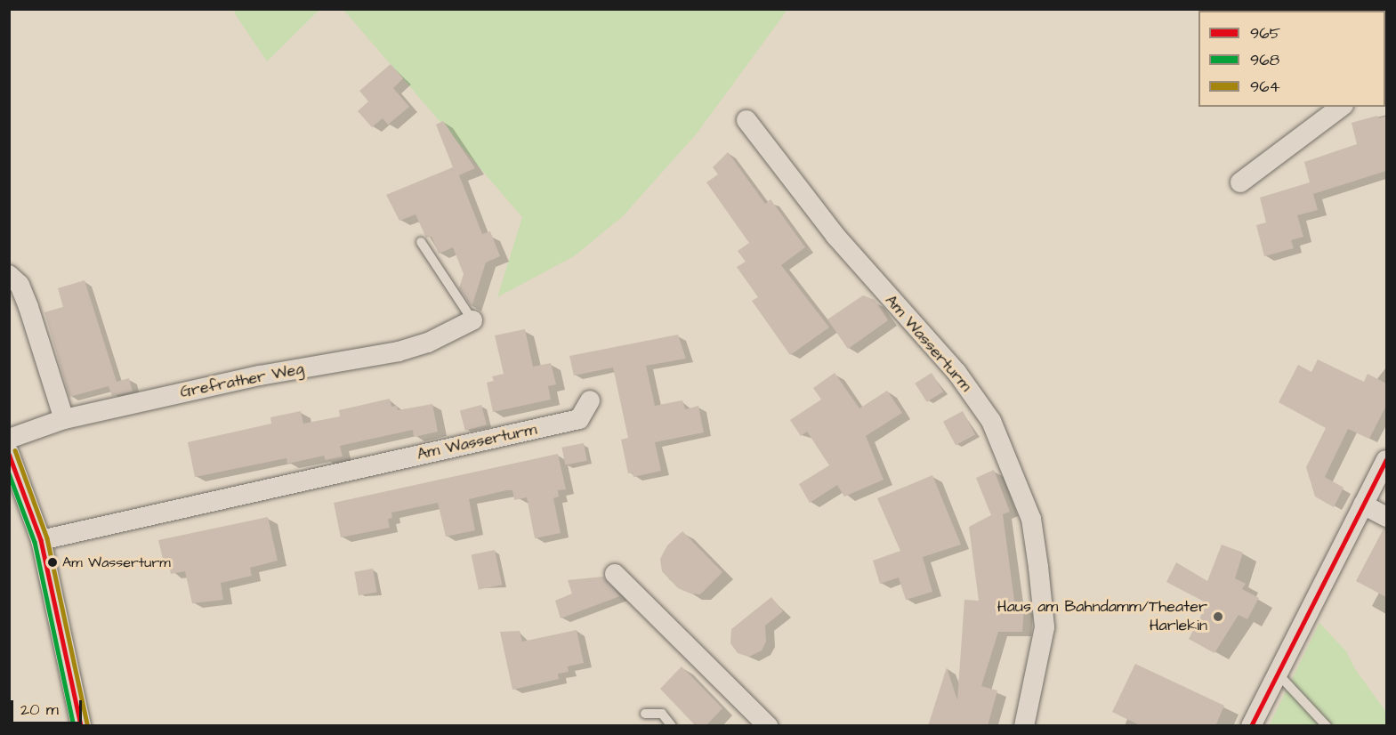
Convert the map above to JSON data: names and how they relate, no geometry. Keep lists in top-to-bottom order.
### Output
{
  "streets": {
    "street": ["Am Wasserturm", "Grefrather Weg"]
  },
  "places": ["Am Wasserturm", "Haus am Bahndamm/Theater Harlekin"],
  "lines": ["transit line 964", "transit line 965", "transit line 968"],
  "legend": ["965", "968", "964"],
  "scale_bar": "20 m"
}
